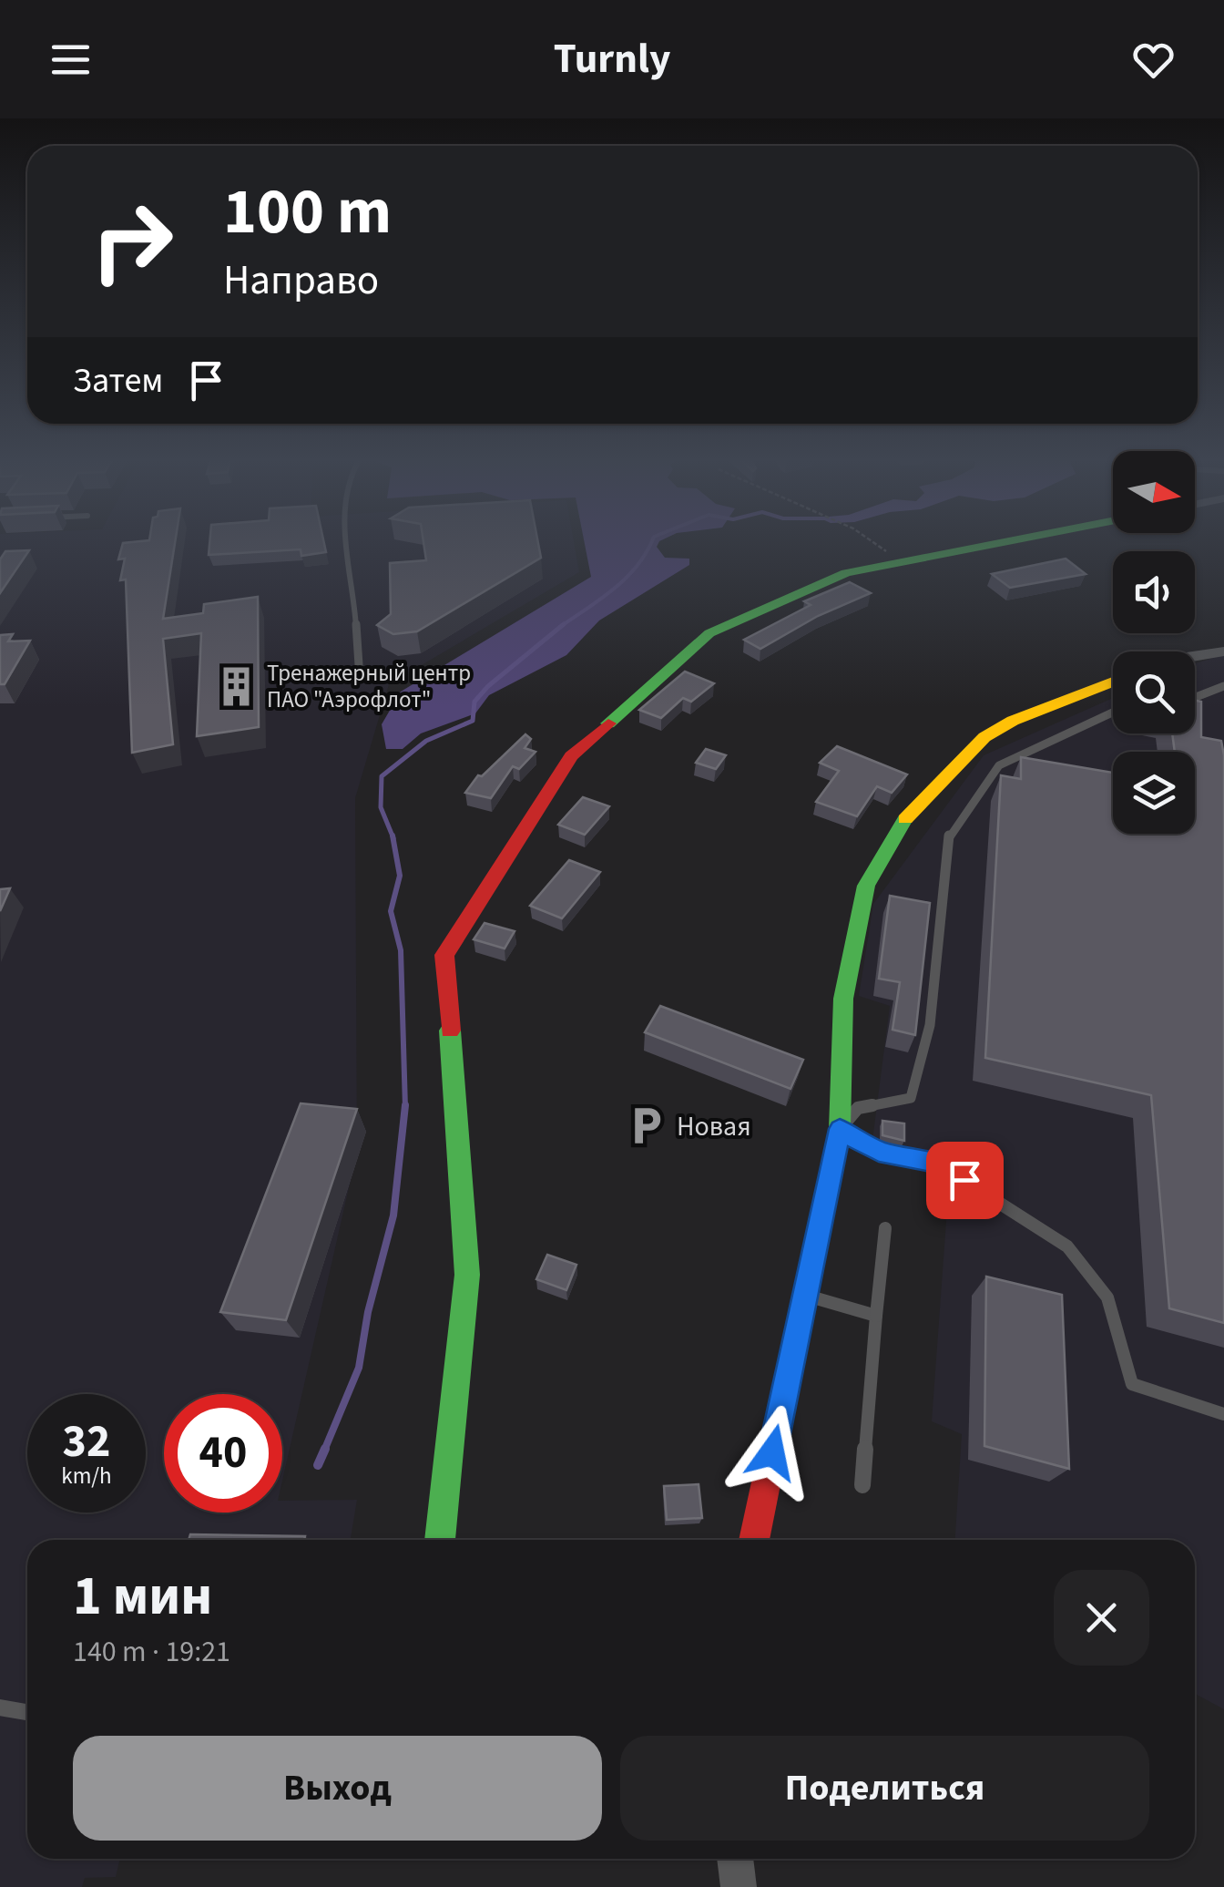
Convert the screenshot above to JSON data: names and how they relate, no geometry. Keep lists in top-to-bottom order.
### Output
{
  "places": {
    "building": ["Тренажерный центр ПАО \"Аэрофлот\""],
    "parking": ["Новая"]
  },
  "north": "right",
  "page": {
    "header": "Turnly",
    "turn": ["100 m", "Направо"],
    "then": "Затем",
    "speed": "32 km/h",
    "limit": "40",
    "heading": ["1 мин", "140 m · 19:21"],
    "buttons": ["Выход", "Поделиться"]
  }
}
